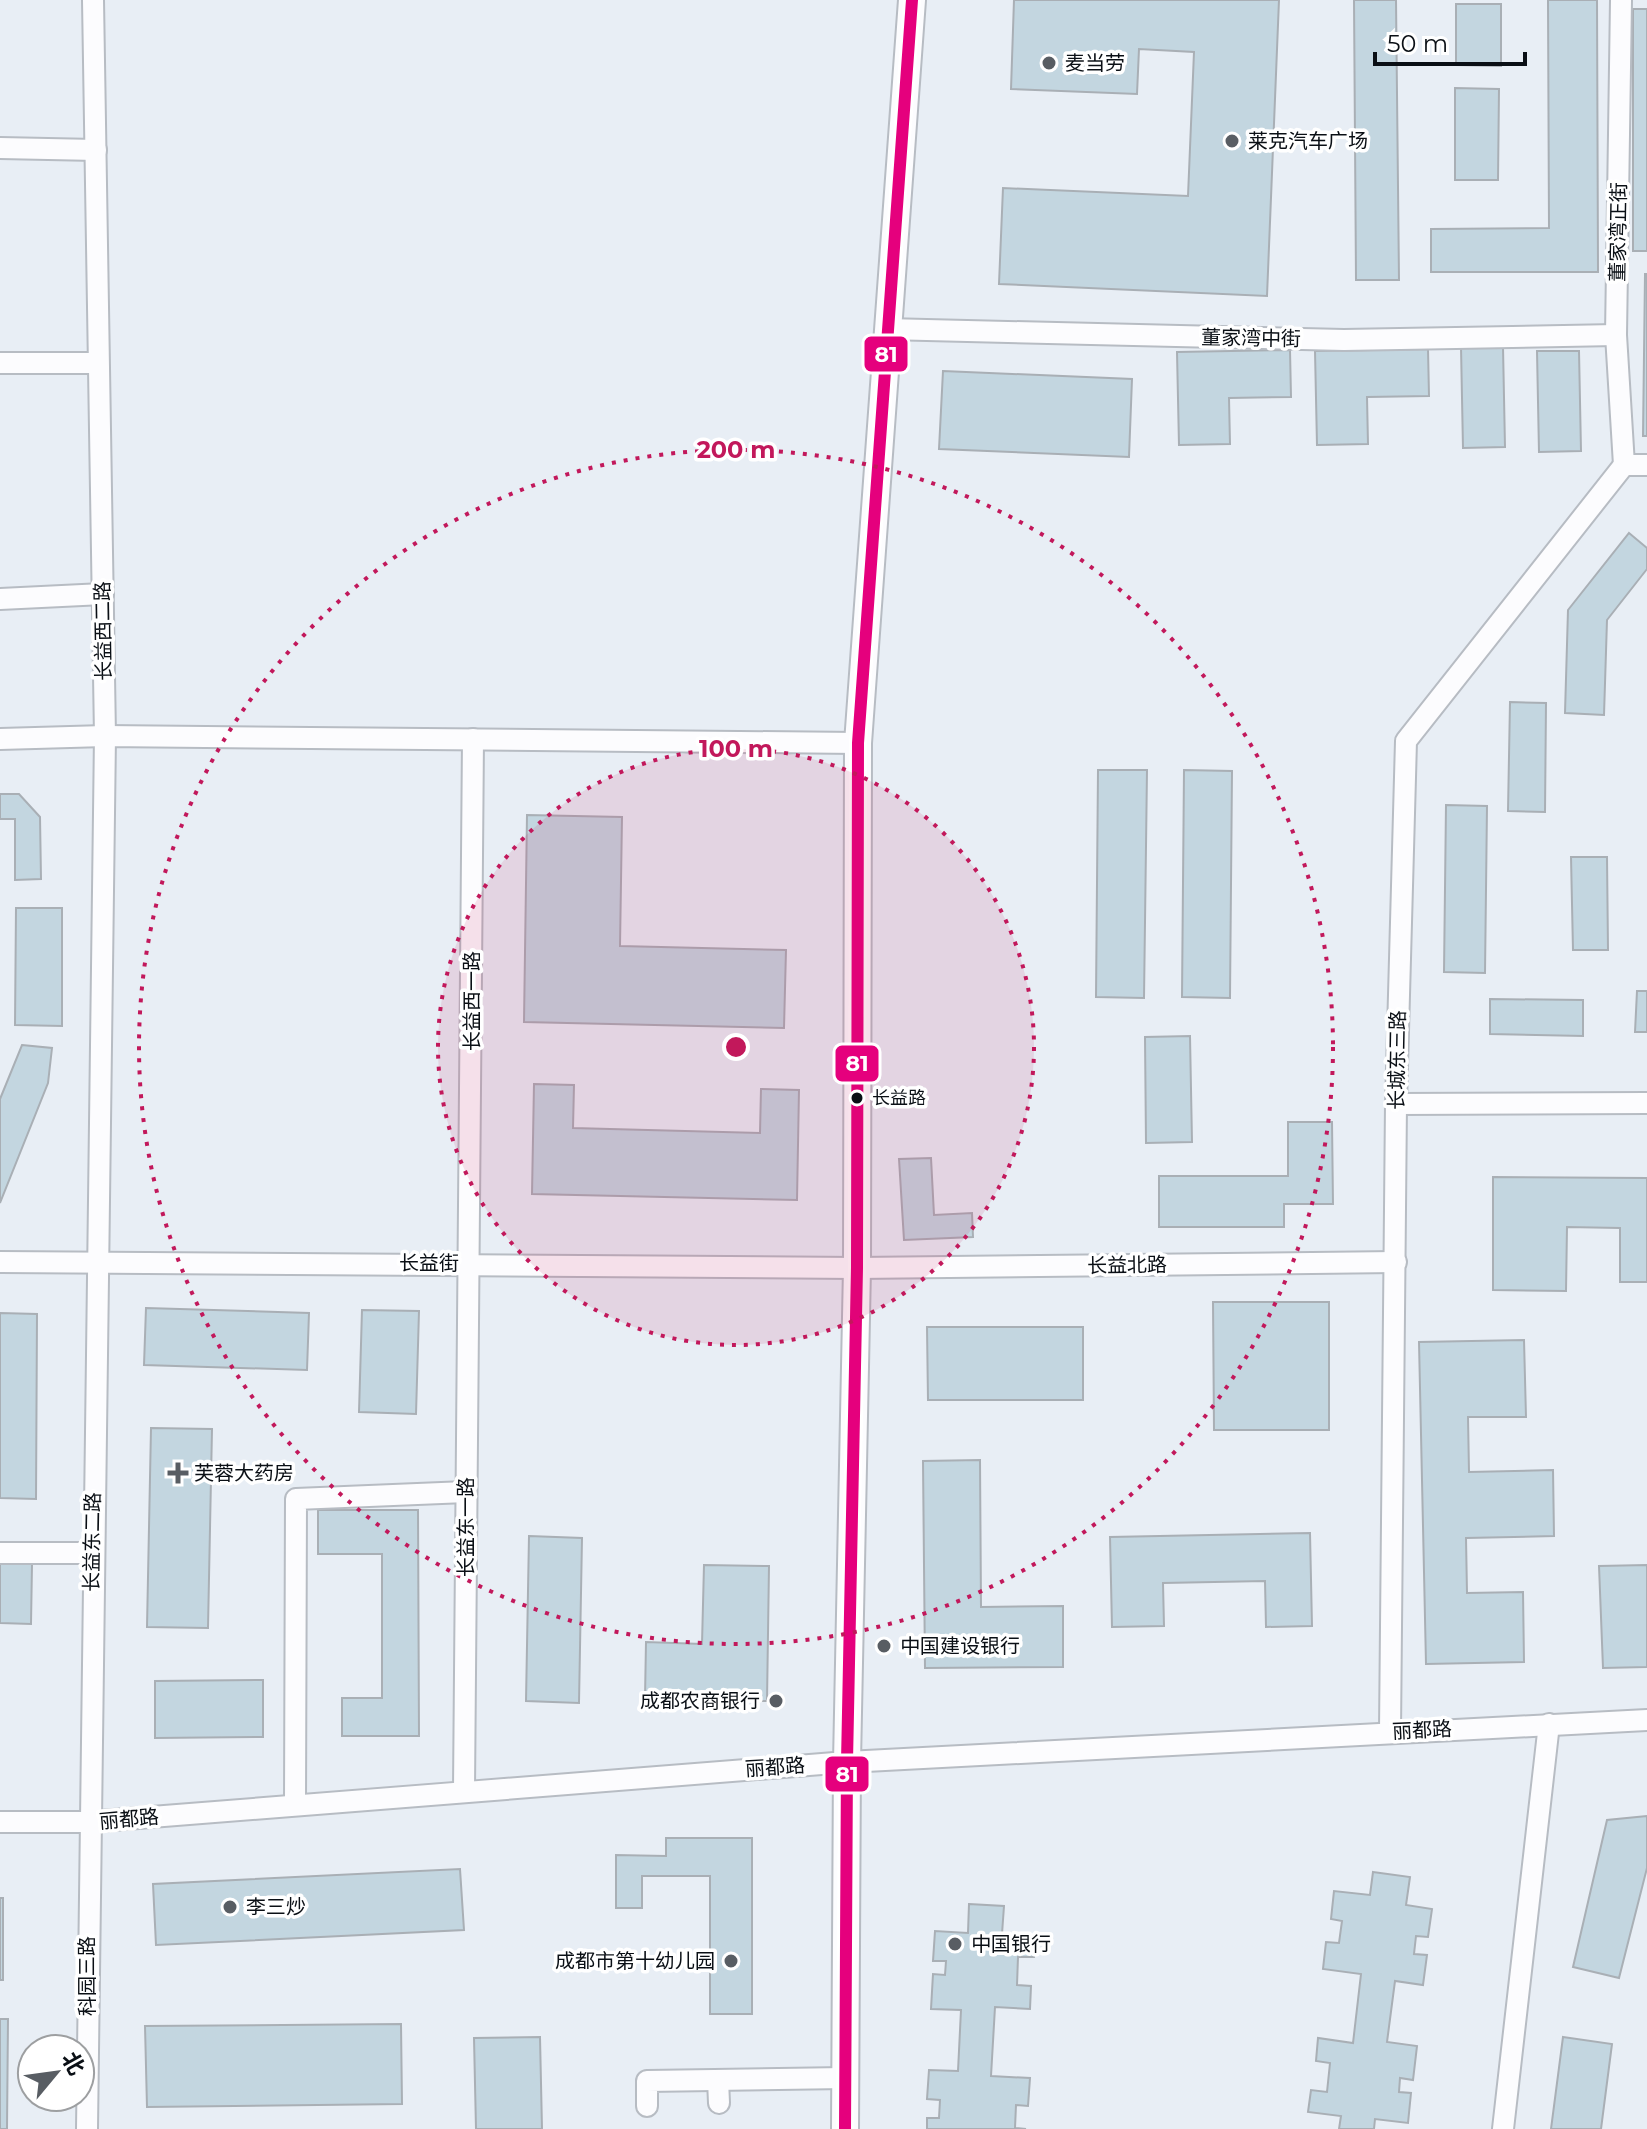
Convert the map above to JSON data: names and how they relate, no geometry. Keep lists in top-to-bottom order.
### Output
{
  "streets": {
    "street": [
      "董家湾正街",
      "董家湾中街",
      "长益西二路",
      "长益西一路",
      "长城东三路",
      "长益街",
      "长益北路",
      "长益东一路",
      "长益东二路",
      "丽都路",
      "科园三路"
    ]
  },
  "crossings": [
    ["董家湾正街", "董家湾中街"],
    ["董家湾正街", "长城东三路"],
    ["长益西二路", "长益街"],
    ["长益西二路", "长益东二路"],
    ["长益西一路", "长益街"],
    ["长益西一路", "长益东一路"],
    ["长城东三路", "长益北路"],
    ["长城东三路", "丽都路"],
    ["长益街", "长益北路"],
    ["长益街", "长益东一路"],
    ["长益街", "长益东二路"],
    ["长益东一路", "丽都路"],
    ["长益东二路", "丽都路"],
    ["长益东二路", "科园三路"],
    ["丽都路", "科园三路"]
  ],
  "places": {
    "other": [
      "麦当劳",
      "莱克汽车广场",
      "长益路",
      "中国建设银行",
      "成都农商银行",
      "李三炒",
      "中国银行",
      "成都市第十幼儿园"
    ],
    "health": ["芙蓉大药房"]
  },
  "lines": ["transit line 81"],
  "scale_bar": "50 m",
  "north": "top right",
  "rings": ["200 m", "100 m"]
}
